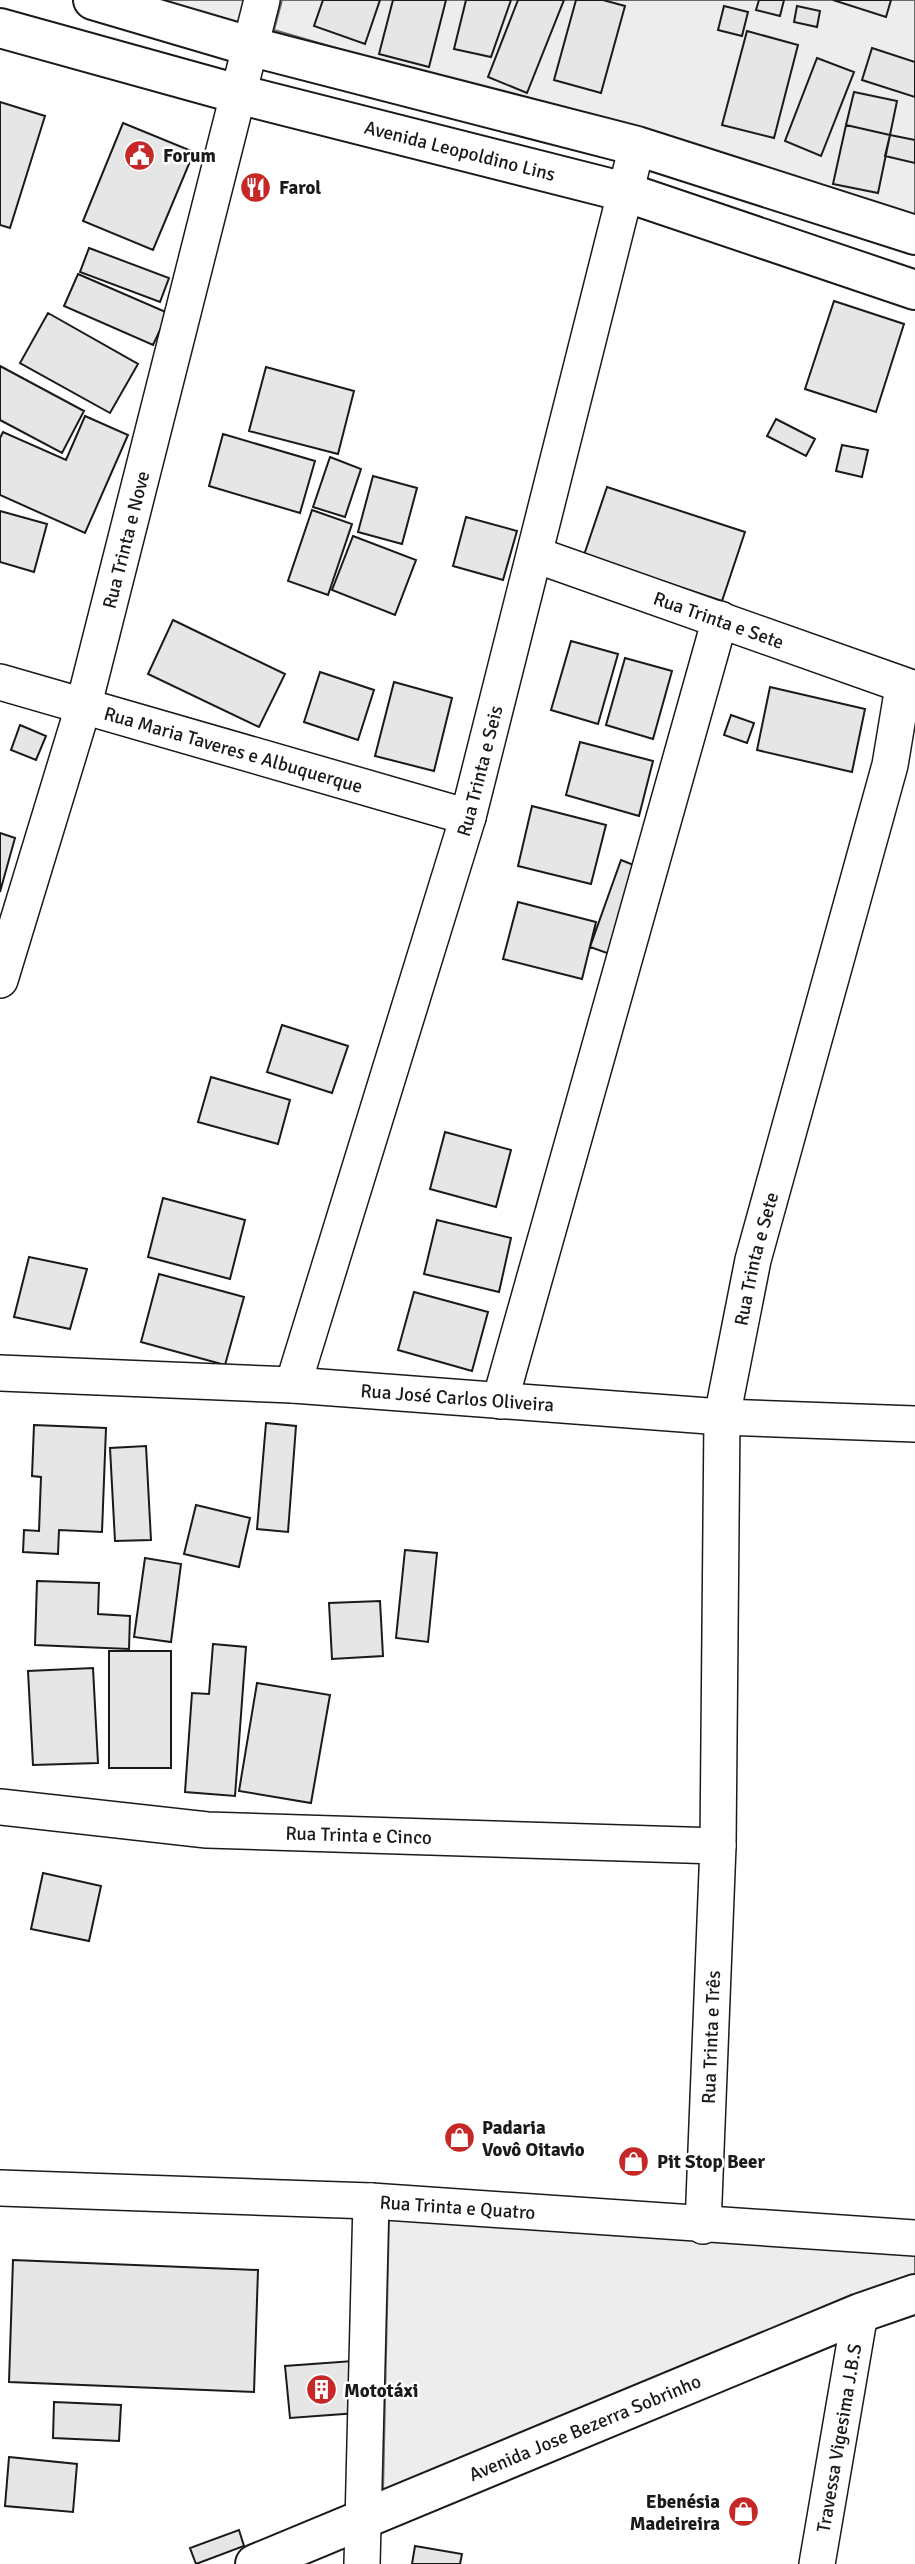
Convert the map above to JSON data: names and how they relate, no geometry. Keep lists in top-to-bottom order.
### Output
{
  "streets": {
    "main road": ["Avenida Leopoldino Lins", "Avenida Jose Bezerra Sobrinho"],
    "street": [
      "Rua Trinta e Nove",
      "Rua Trinta e Sete",
      "Rua Maria Taveres e Albuquerque",
      "Rua Trinta e Seis",
      "Rua José Carlos Oliveira",
      "Rua Trinta e Cinco",
      "Rua Trinta e Três",
      "Rua Trinta e Quatro",
      "Travessa Vigesima J.B.S"
    ]
  },
  "crossings": [
    ["Avenida Leopoldino Lins", "Rua Trinta e Nove"],
    ["Avenida Leopoldino Lins", "Rua Trinta e Seis"],
    ["Rua Trinta e Nove", "Rua Maria Taveres e Albuquerque"],
    ["Rua Trinta e Sete", "Rua Trinta e Seis"],
    ["Rua Trinta e Sete", "Rua José Carlos Oliveira"],
    ["Rua Trinta e Sete", "Rua Trinta e Cinco"],
    ["Rua Trinta e Sete", "Rua Trinta e Três"],
    ["Rua Maria Taveres e Albuquerque", "Rua Trinta e Seis"],
    ["Rua Trinta e Seis", "Rua José Carlos Oliveira"],
    ["Rua Trinta e Cinco", "Rua Trinta e Três"],
    ["Rua Trinta e Três", "Rua Trinta e Quatro"],
    ["Avenida Jose Bezerra Sobrinho", "Travessa Vigesima J.B.S"]
  ],
  "places": {
    "public building": ["Forum"],
    "restaurant": ["Farol"],
    "shop": ["Padaria Vovô Oitavio", "Pit Stop Beer", "Ebenésia Madeireira"],
    "building": ["Mototáxi"]
  }
}
